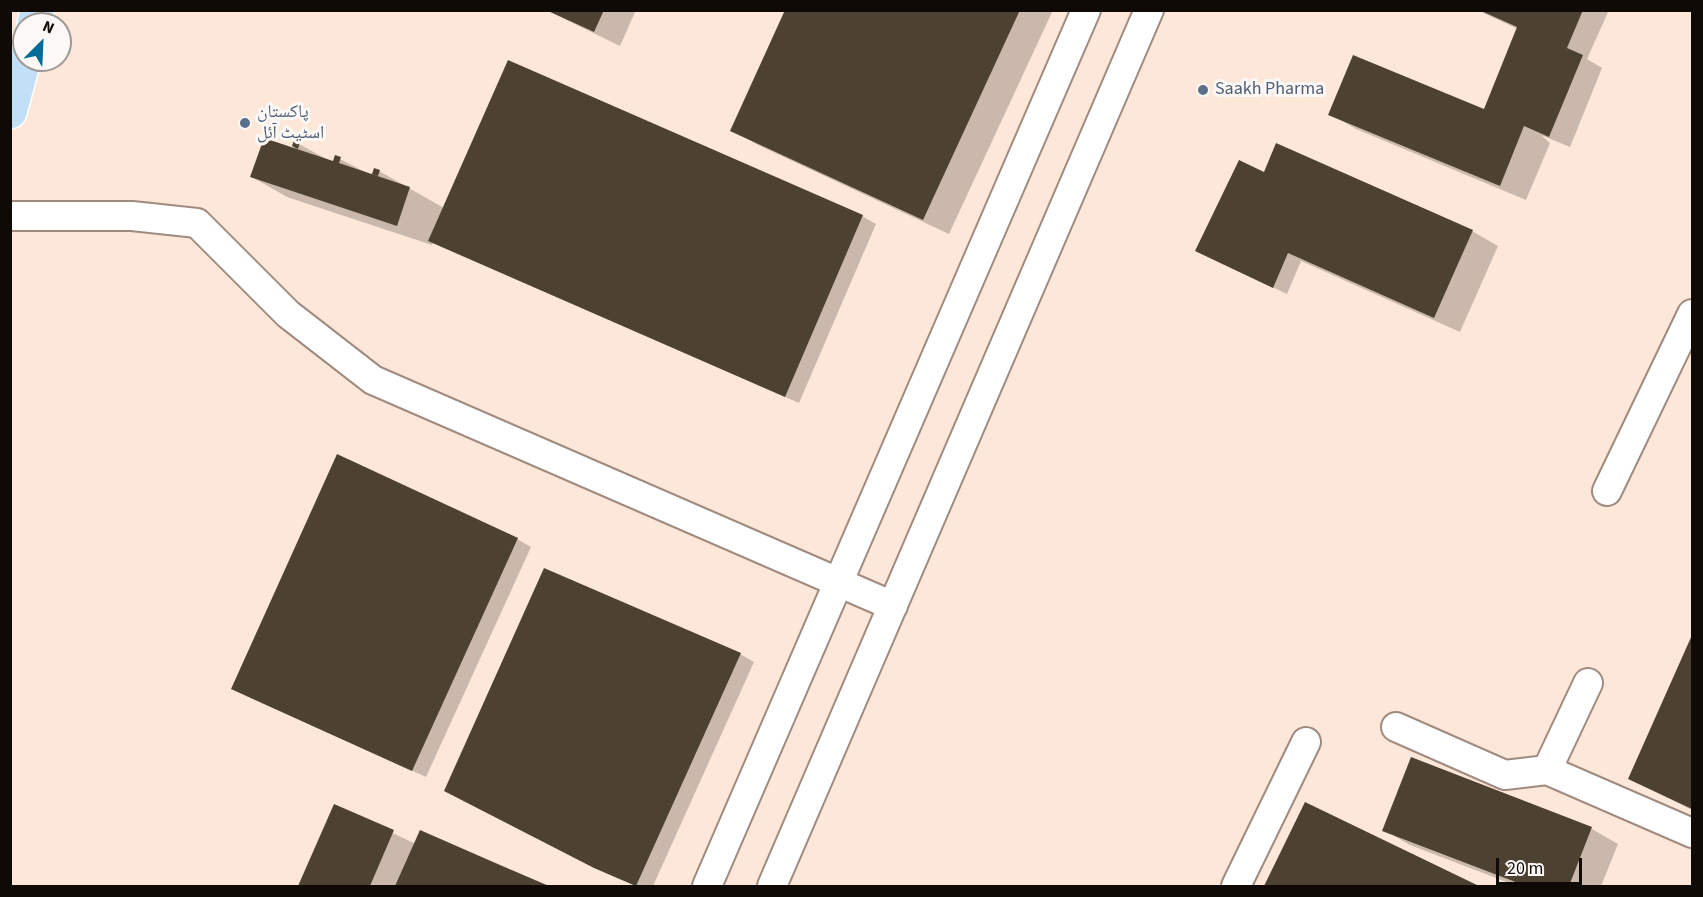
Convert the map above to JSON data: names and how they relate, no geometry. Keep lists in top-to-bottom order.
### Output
{
  "places": ["Saakh Pharma", "پاکستان اسٹیٹ آئل"],
  "scale_bar": "20 m",
  "north": "top right"
}
